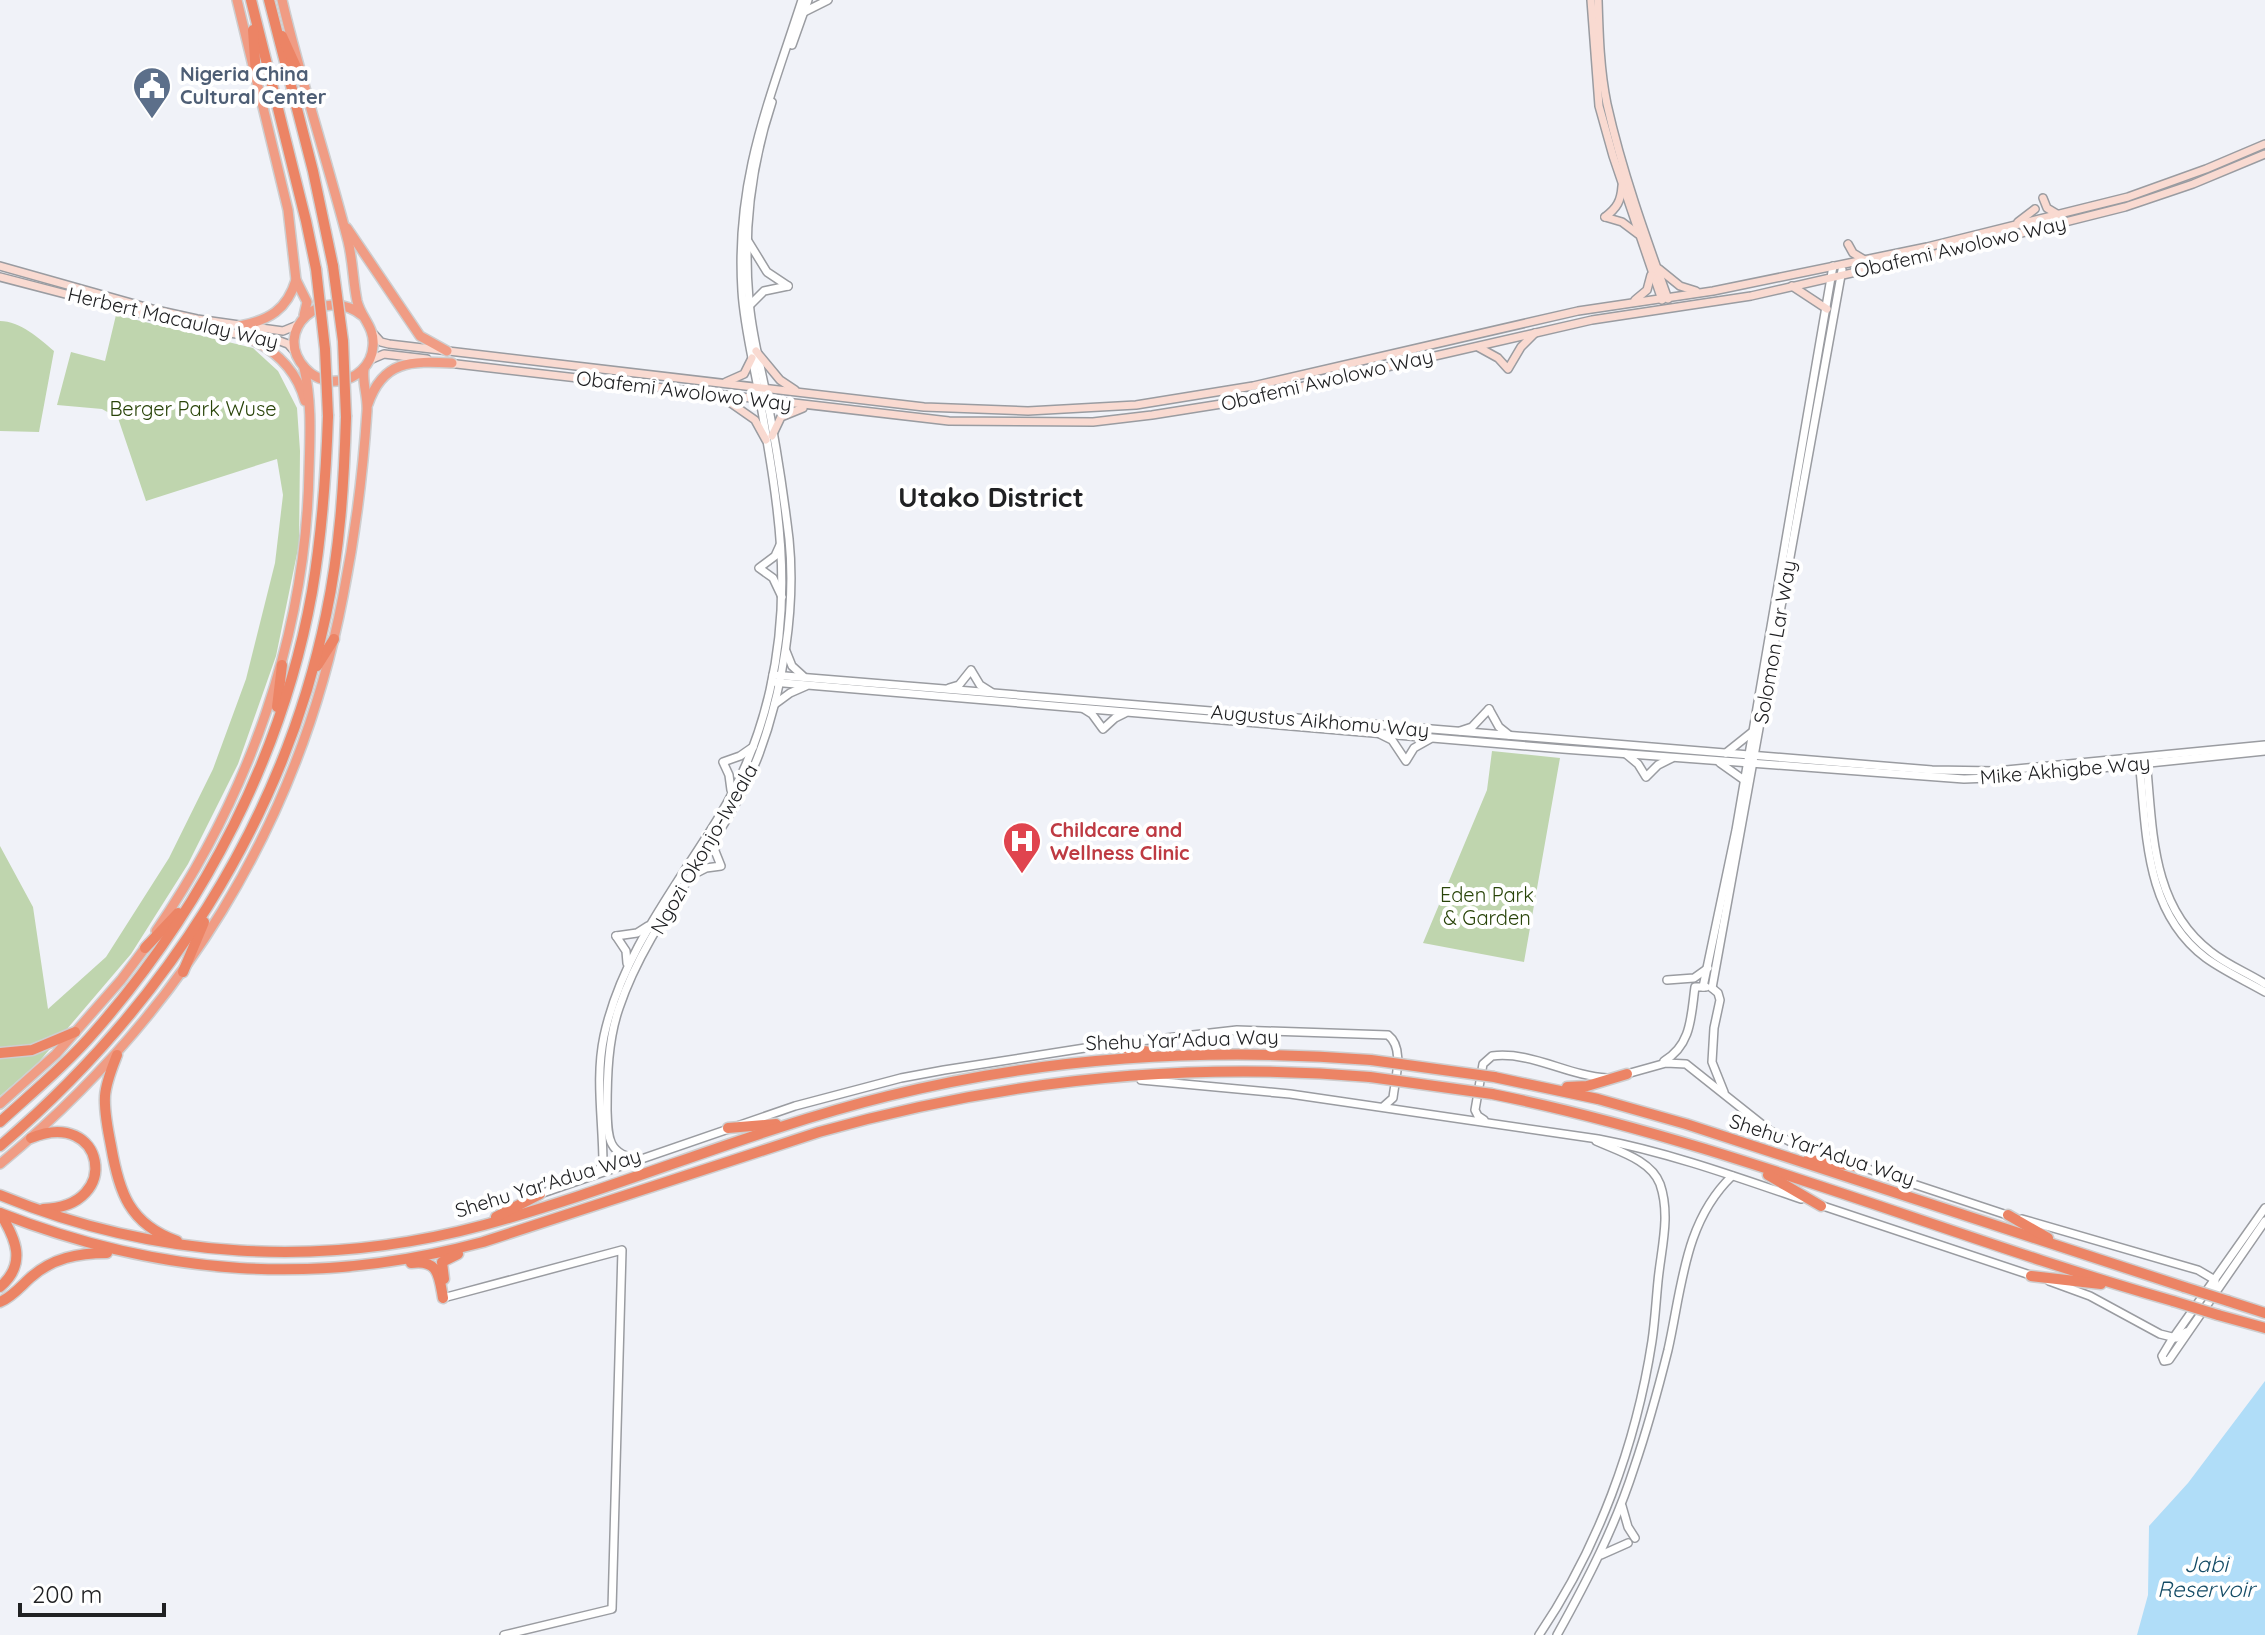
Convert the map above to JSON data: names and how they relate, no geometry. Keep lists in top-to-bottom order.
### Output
{
  "streets": {
    "highway": ["Shehu Yar'Adua Way"],
    "main road": ["Obafemi Awolowo Way", "Herbert Macaulay Way"],
    "street": [
      "Solomon Lar Way",
      "Augustus Aikhomu Way",
      "Mike Akhigbe Way",
      "Ngozi Okonjo-Iweala"
    ]
  },
  "crossings": [
    ["Obafemi Awolowo Way", "Herbert Macaulay Way"],
    ["Obafemi Awolowo Way", "Solomon Lar Way"],
    ["Obafemi Awolowo Way", "Ngozi Okonjo-Iweala"],
    ["Solomon Lar Way", "Augustus Aikhomu Way"],
    ["Augustus Aikhomu Way", "Mike Akhigbe Way"],
    ["Augustus Aikhomu Way", "Ngozi Okonjo-Iweala"]
  ],
  "districts": ["Utako District"],
  "water": ["Jabi Reservoir"],
  "parks": ["Berger Park Wuse", "Eden Park & Garden"],
  "places": {
    "public building": ["Nigeria China Cultural Center"],
    "hospital": ["Childcare and Wellness Clinic"]
  },
  "scale_bar": "200 m"
}
